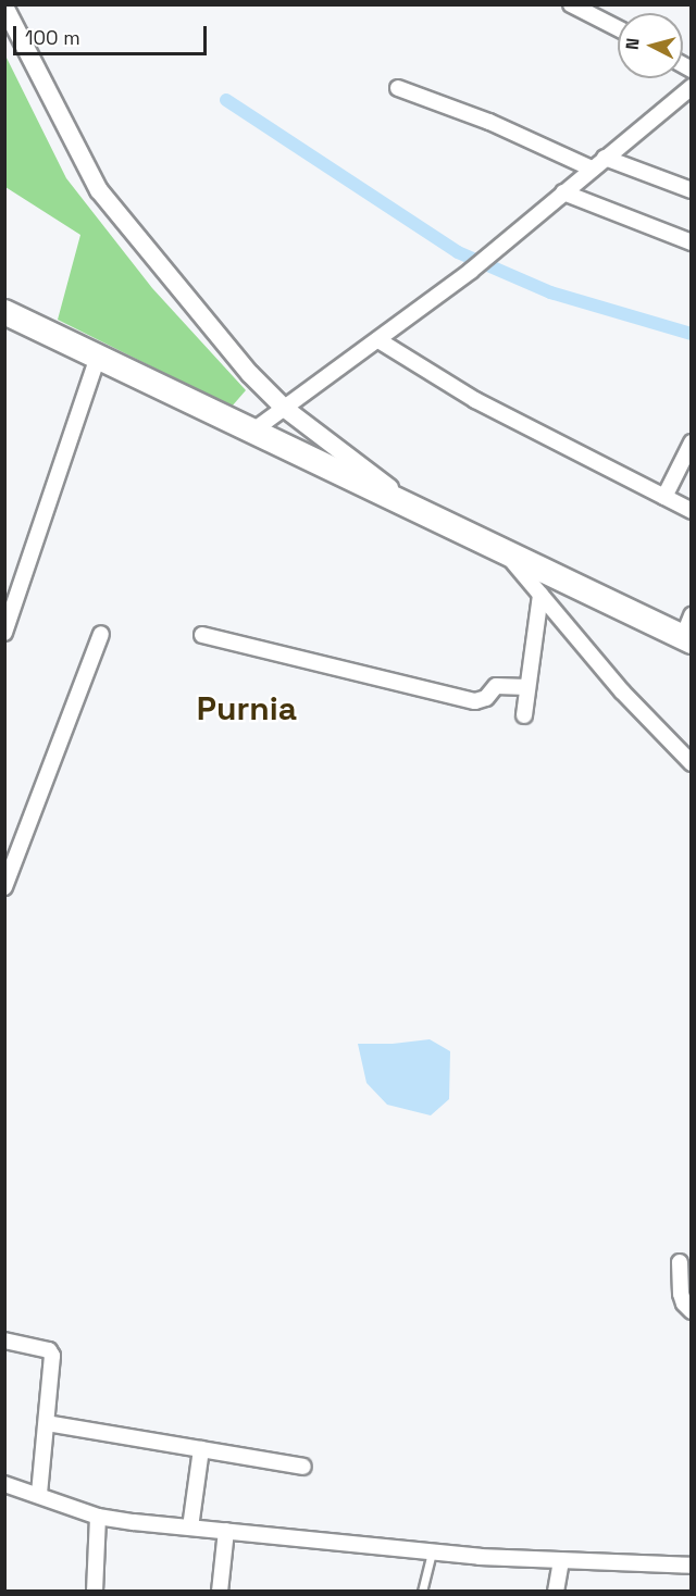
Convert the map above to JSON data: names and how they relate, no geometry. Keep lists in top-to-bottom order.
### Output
{
  "districts": ["Purnia"],
  "scale_bar": "100 m",
  "north": "left"
}
